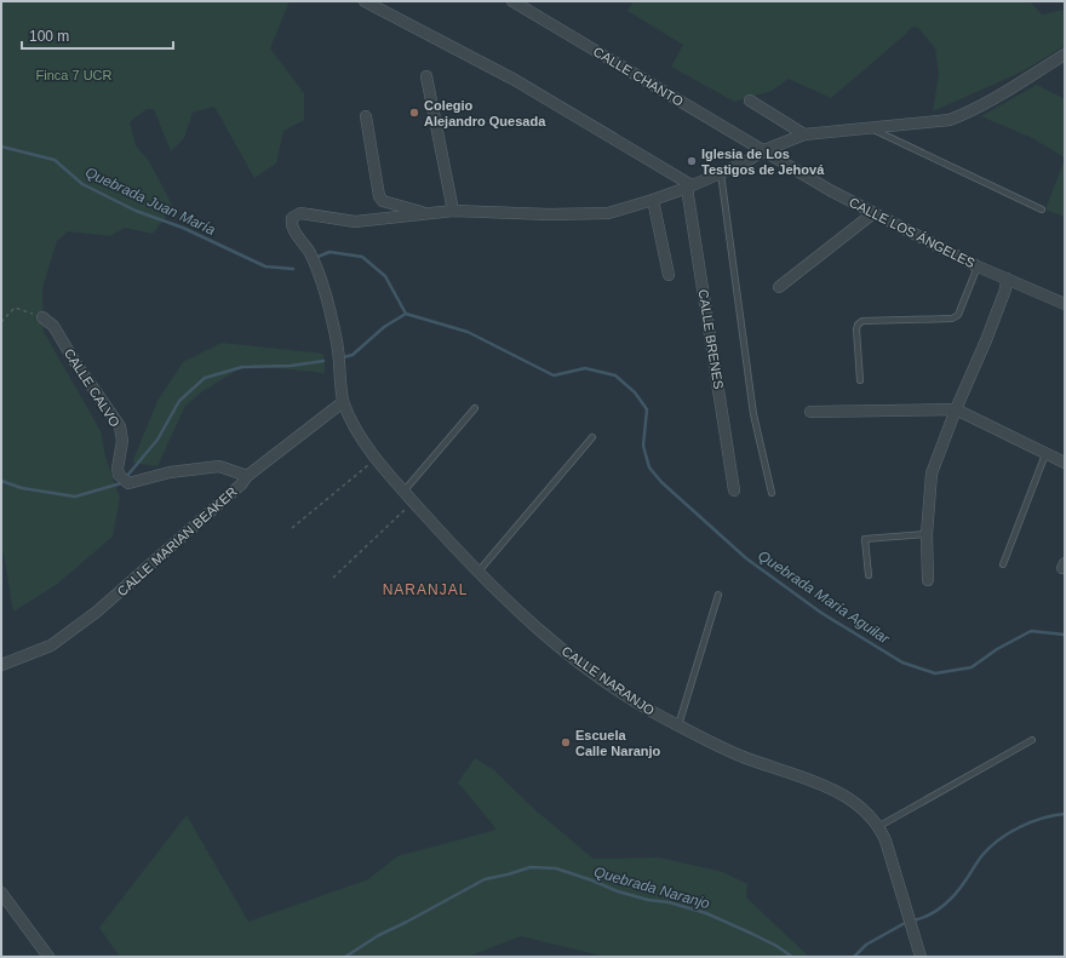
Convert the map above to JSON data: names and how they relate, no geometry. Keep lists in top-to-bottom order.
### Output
{
  "streets": {
    "street": [
      "CALLE CHANTO",
      "CALLE LOS ÁNGELES",
      "CALLE BRENES",
      "CALLE CALVO",
      "CALLE MARIAN BEAKER",
      "CALLE NARANJO"
    ]
  },
  "crossings": [
    ["CALLE CHANTO", "CALLE LOS ÁNGELES"],
    ["CALLE CALVO", "CALLE MARIAN BEAKER"],
    ["CALLE MARIAN BEAKER", "CALLE NARANJO"]
  ],
  "districts": ["NARANJAL"],
  "water": ["Quebrada Juan María", "Quebrada María Aguilar", "Quebrada Naranjo"],
  "parks": ["Finca 7 UCR"],
  "places": ["Colegio Alejandro Quesada", "Iglesia de Los Testigos de Jehová", "Escuela Calle Naranjo"],
  "scale_bar": "100 m"
}
